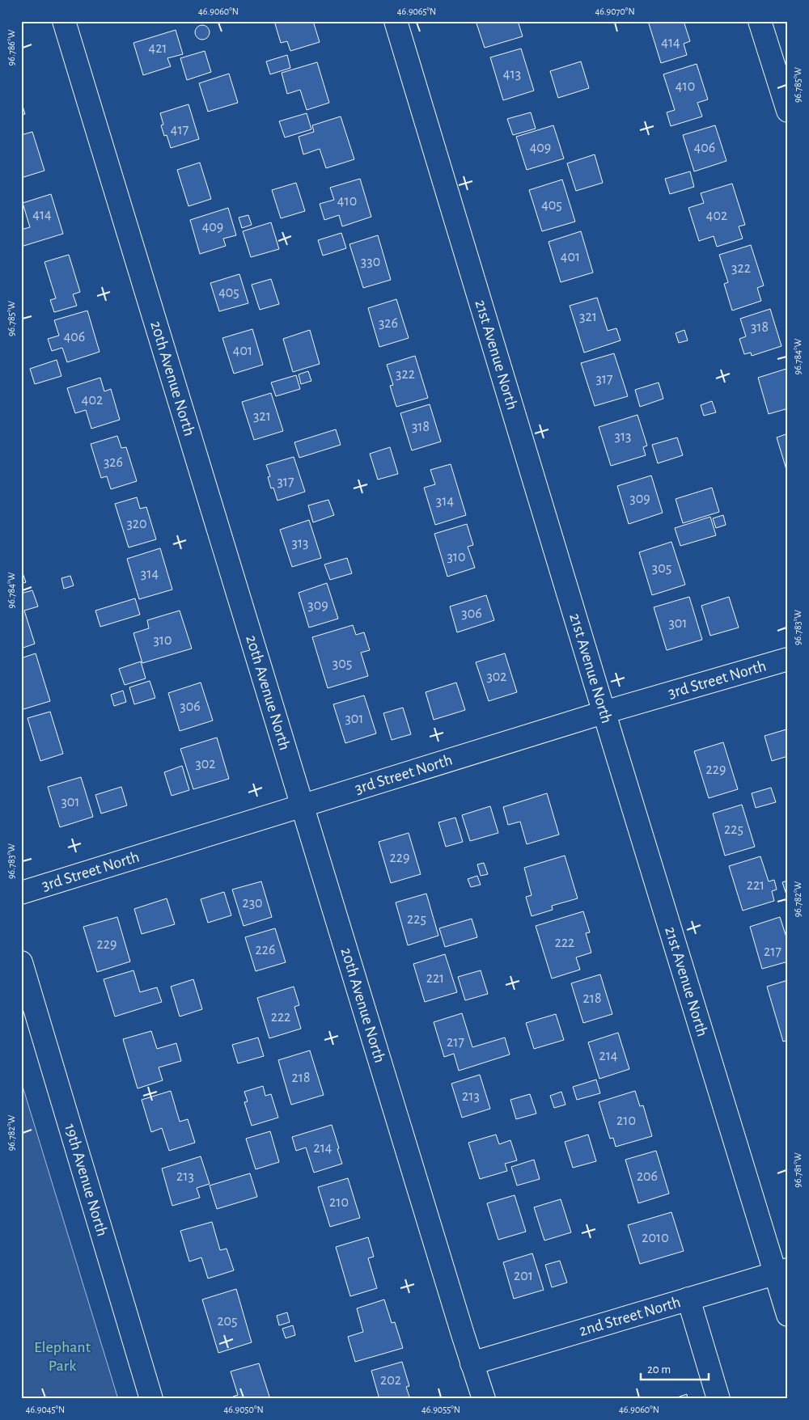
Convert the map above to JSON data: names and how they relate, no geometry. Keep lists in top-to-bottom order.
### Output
{
  "streets": {
    "street": [
      "21st Avenue North",
      "20th Avenue North",
      "3rd Street North",
      "19th Avenue North",
      "2nd Street North"
    ]
  },
  "crossings": [
    ["21st Avenue North", "3rd Street North"],
    ["21st Avenue North", "2nd Street North"],
    ["20th Avenue North", "3rd Street North"],
    ["20th Avenue North", "2nd Street North"]
  ],
  "parks": ["Elephant Park"],
  "house_numbers": [
    "414",
    "421",
    "413",
    "410",
    "417",
    "409",
    "406",
    "410",
    "405",
    "414",
    "402",
    "409",
    "401",
    "330",
    "322",
    "405",
    "321",
    "326",
    "318",
    "406",
    "401",
    "322",
    "317",
    "402",
    "321",
    "318",
    "313",
    "326",
    "317",
    "309",
    "314",
    "320",
    "313",
    "310",
    "305",
    "314",
    "309",
    "306",
    "301",
    "310",
    "305",
    "302",
    "306",
    "301",
    "302",
    "229",
    "301",
    "225",
    "229",
    "221",
    "230",
    "225",
    "222",
    "229",
    "226",
    "217",
    "221",
    "218",
    "222",
    "217",
    "214",
    "218",
    "213",
    "210",
    "214",
    "213",
    "206",
    "210",
    "2010",
    "201",
    "205",
    "202"
  ],
  "scale_bar": "20 m",
  "coordinates": [
    "46.9060°N",
    "46.9065°N",
    "46.9070°N",
    "96.786°W",
    "96.785°W",
    "96.784°W",
    "96.783°W",
    "96.782°W",
    "96.781°W",
    "46.9045°N",
    "46.9050°N",
    "46.9055°N"
  ]
}
